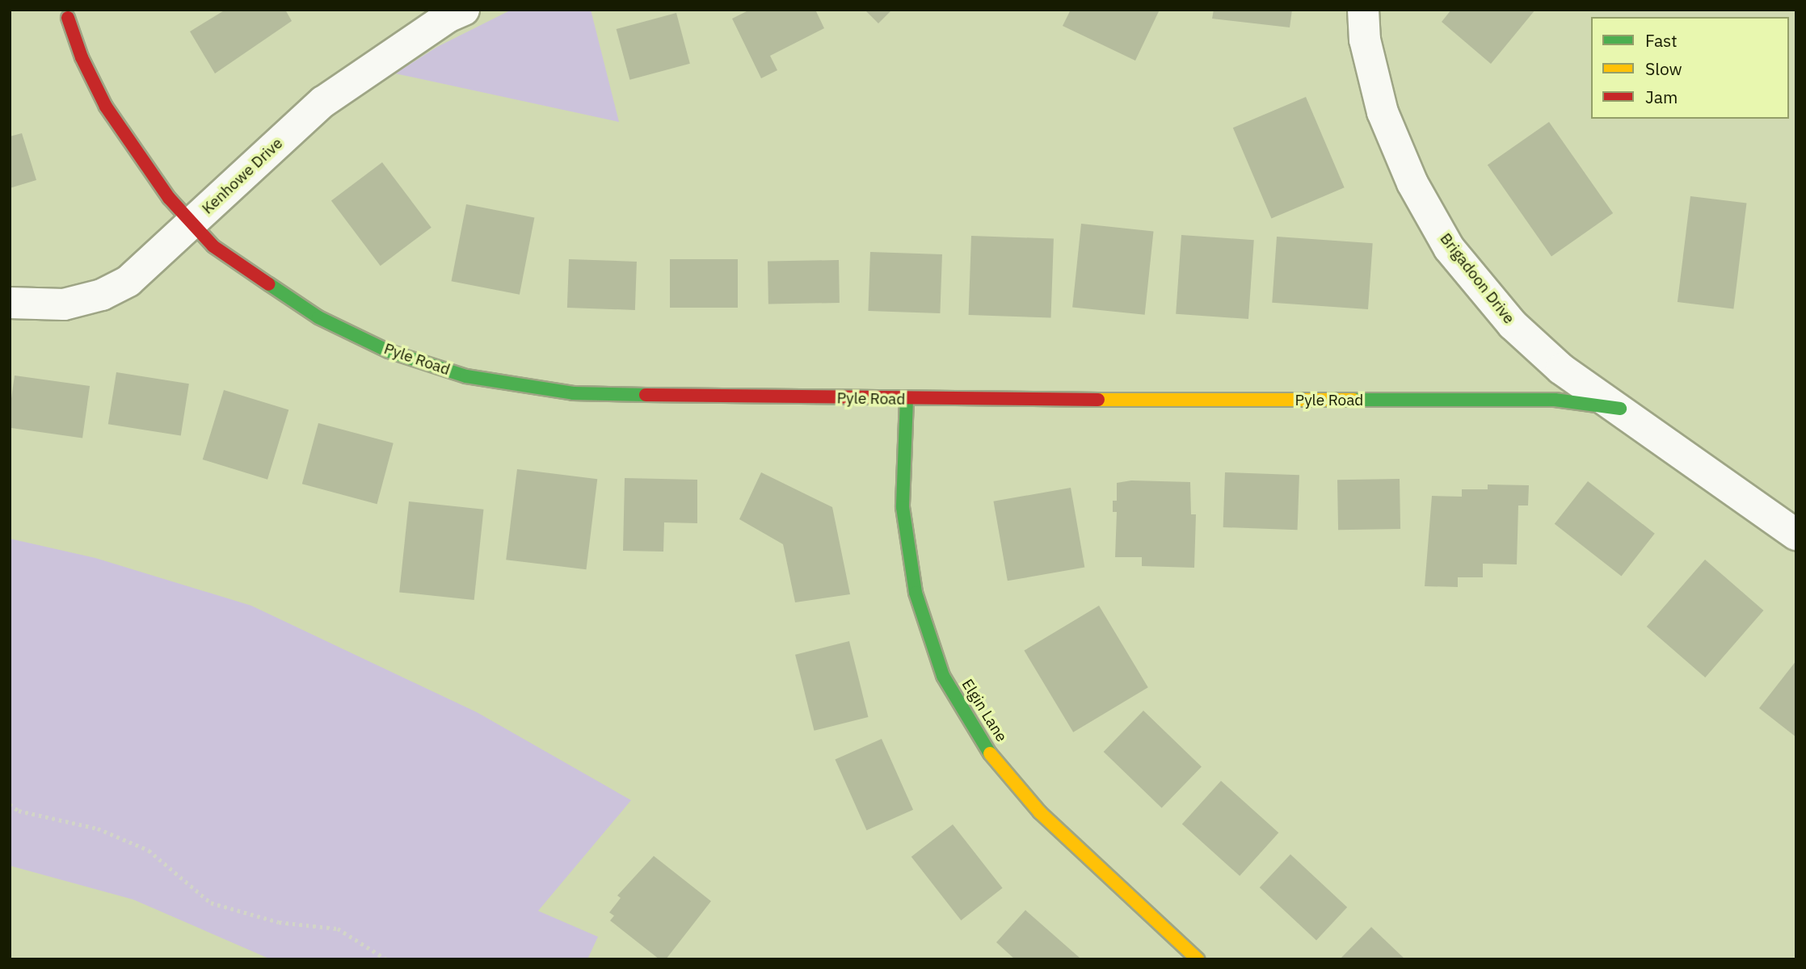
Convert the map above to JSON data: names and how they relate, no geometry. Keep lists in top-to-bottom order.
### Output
{
  "streets": {
    "street": [
      "Kenhowe Drive",
      "Brigadoon Drive",
      "Pyle Road",
      "Elgin Lane"
    ]
  },
  "crossings": [
    ["Kenhowe Drive", "Pyle Road"],
    ["Brigadoon Drive", "Pyle Road"],
    ["Pyle Road", "Elgin Lane"]
  ],
  "legend": ["Fast", "Slow", "Jam"]
}
